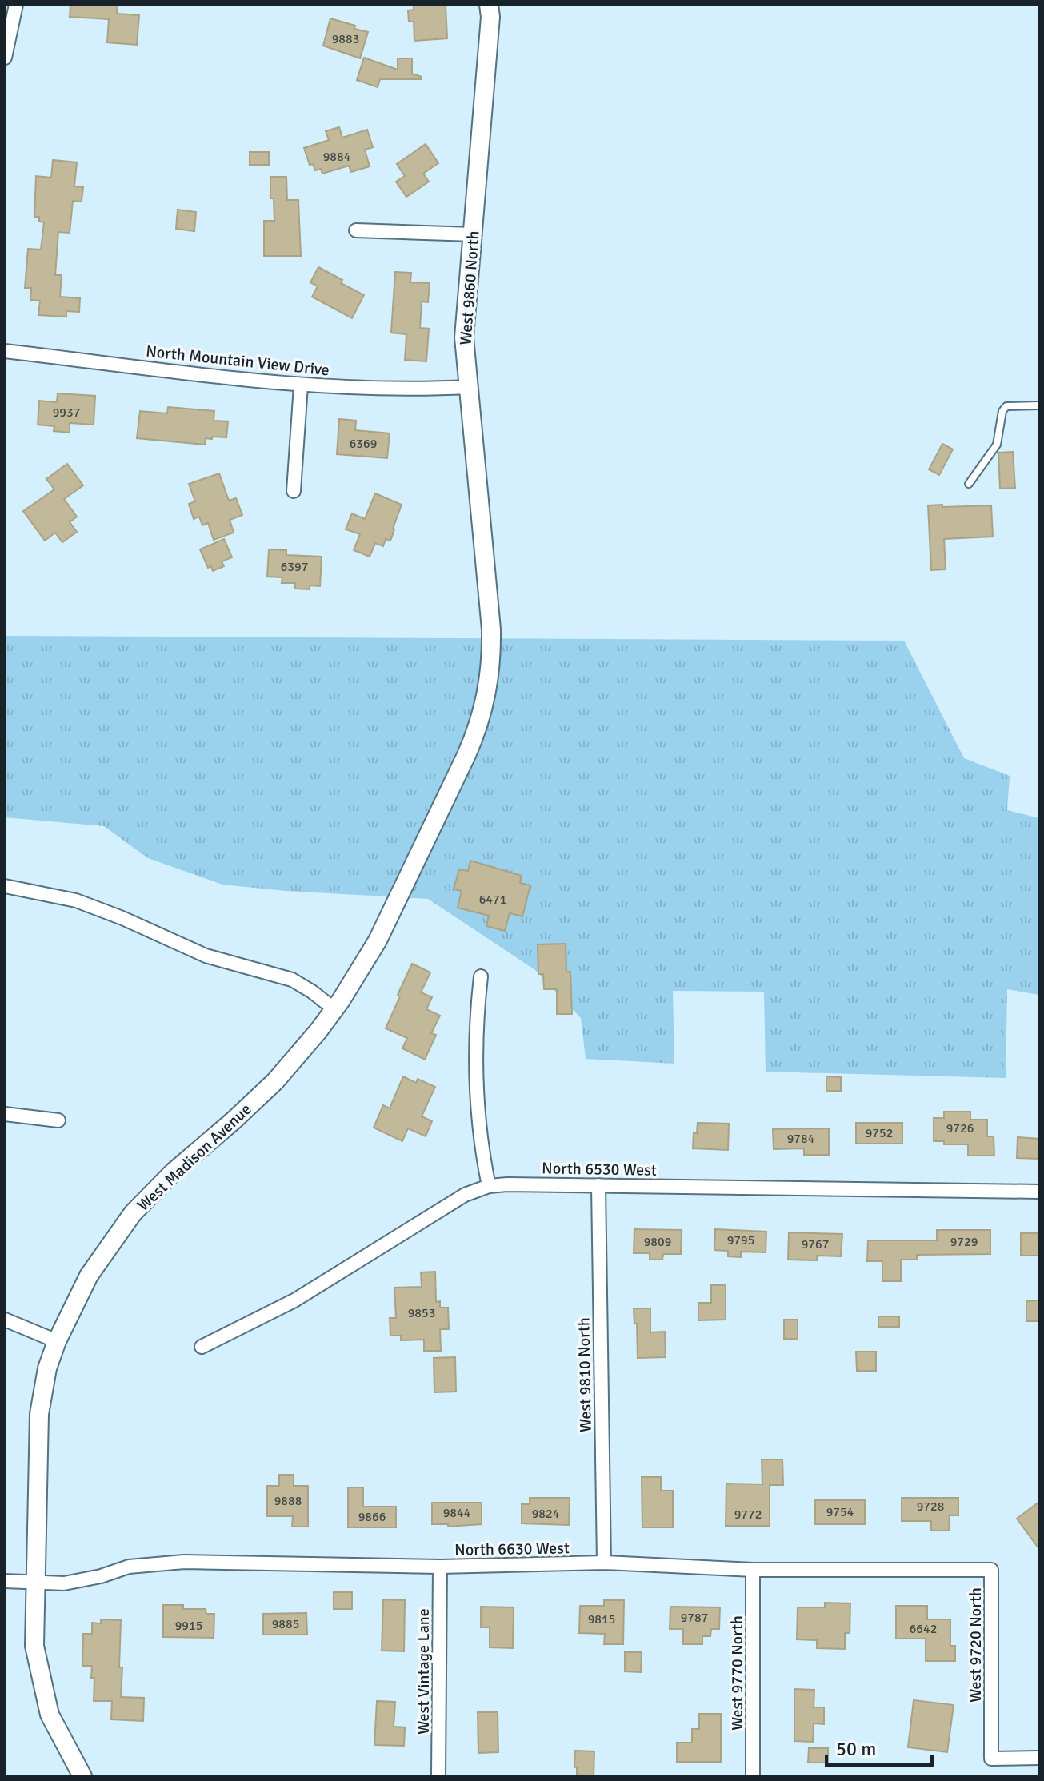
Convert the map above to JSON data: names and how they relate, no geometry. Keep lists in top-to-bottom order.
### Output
{
  "streets": {
    "street": [
      "West 9860 North",
      "North Mountain View Drive",
      "West Madison Avenue",
      "North 6530 West",
      "West 9810 North",
      "North 6630 West",
      "West 9720 North",
      "West Vintage Lane",
      "West 9770 North"
    ]
  },
  "crossings": [
    ["West 9860 North", "North Mountain View Drive"],
    ["West 9860 North", "West Madison Avenue"],
    ["West Madison Avenue", "North 6630 West"],
    ["North 6530 West", "West 9810 North"],
    ["West 9810 North", "North 6630 West"],
    ["North 6630 West", "West 9720 North"],
    ["North 6630 West", "West Vintage Lane"],
    ["North 6630 West", "West 9770 North"]
  ],
  "house_numbers": [
    "9883",
    "9884",
    "9937",
    "6369",
    "6397",
    "6471",
    "9726",
    "9752",
    "9784",
    "9795",
    "9809",
    "9729",
    "9767",
    "9853",
    "9888",
    "9728",
    "9754",
    "9844",
    "9824",
    "9772",
    "9866",
    "9787",
    "9815",
    "9885",
    "9915",
    "6642"
  ],
  "scale_bar": "50 m"
}
